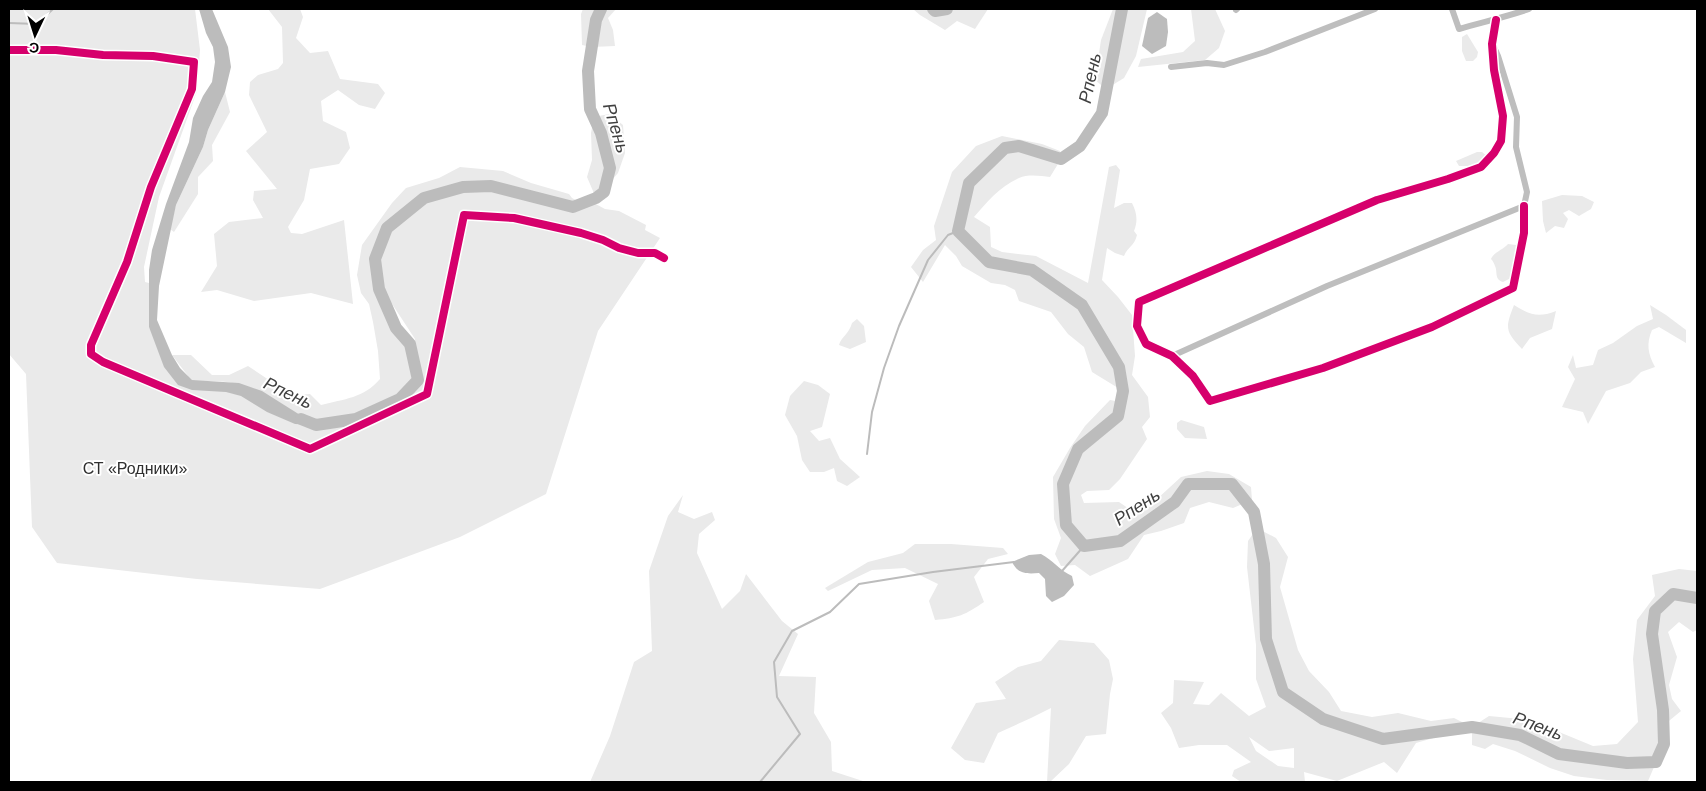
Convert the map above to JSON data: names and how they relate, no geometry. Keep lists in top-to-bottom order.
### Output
{
  "water": ["Рпень"],
  "parks": ["СТ «Родники»"],
  "north": "bottom"
}
